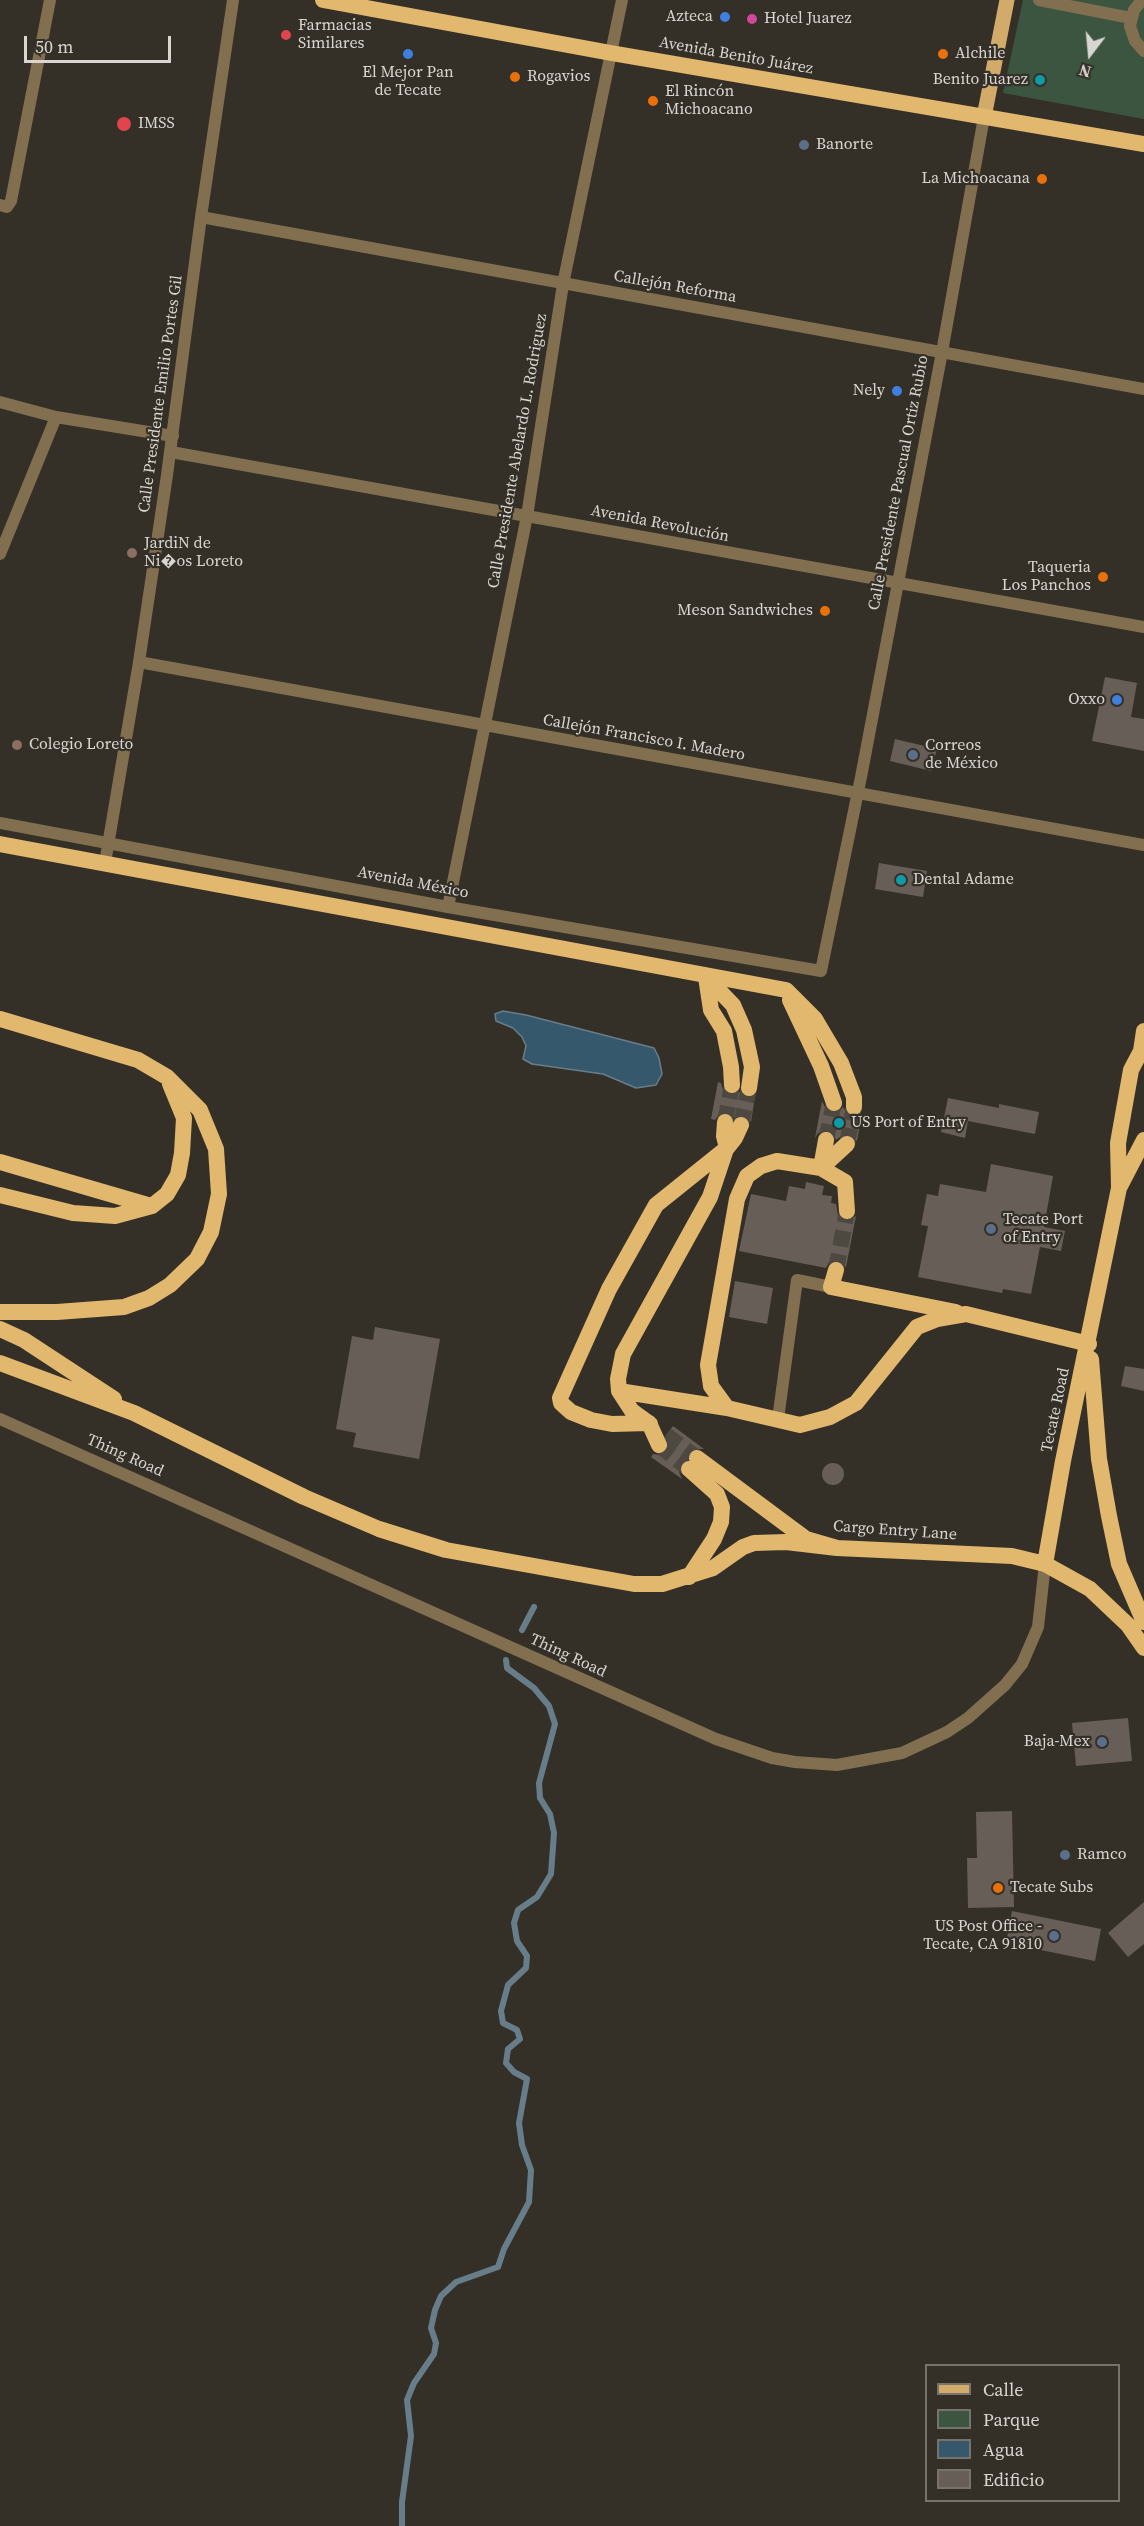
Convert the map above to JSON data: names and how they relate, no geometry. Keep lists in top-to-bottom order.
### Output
{
  "streets": {
    "highway": ["Avenida Benito Juárez", "Tecate Road", "Cargo Entry Lane"],
    "main road": ["Calle Presidente Pascual Ortiz Rubio"],
    "street": [
      "Callejón Reforma",
      "Calle Presidente Emilio Portes Gil",
      "Calle Presidente Abelardo L. Rodriguez",
      "Avenida Revolución",
      "Callejón Francisco I. Madero",
      "Avenida México",
      "Thing Road"
    ]
  },
  "crossings": [
    ["Avenida Benito Juárez", "Calle Presidente Abelardo L. Rodriguez"],
    ["Avenida Benito Juárez", "Calle Presidente Pascual Ortiz Rubio"],
    ["Callejón Reforma", "Calle Presidente Emilio Portes Gil"],
    ["Callejón Reforma", "Calle Presidente Abelardo L. Rodriguez"],
    ["Callejón Reforma", "Calle Presidente Pascual Ortiz Rubio"],
    ["Calle Presidente Emilio Portes Gil", "Avenida Revolución"],
    ["Calle Presidente Emilio Portes Gil", "Callejón Francisco I. Madero"],
    ["Calle Presidente Emilio Portes Gil", "Avenida México"],
    ["Calle Presidente Abelardo L. Rodriguez", "Avenida Revolución"],
    ["Calle Presidente Abelardo L. Rodriguez", "Callejón Francisco I. Madero"],
    ["Calle Presidente Abelardo L. Rodriguez", "Avenida México"],
    ["Calle Presidente Pascual Ortiz Rubio", "Avenida Revolución"],
    ["Calle Presidente Pascual Ortiz Rubio", "Callejón Francisco I. Madero"],
    ["Calle Presidente Pascual Ortiz Rubio", "Avenida México"],
    ["Tecate Road", "Thing Road"],
    ["Tecate Road", "Cargo Entry Lane"],
    ["Thing Road", "Cargo Entry Lane"]
  ],
  "places": [
    "Azteca",
    "Hotel Juarez",
    "Farmacias Similares",
    "El Mejor Pan de Tecate",
    "Alchile",
    "Rogavios",
    "Benito Juarez",
    "El Rincón Michoacano",
    "IMSS",
    "Banorte",
    "La Michoacana",
    "Nely",
    "JardiN de Ni�os Loreto",
    "Taqueria Los Panchos",
    "Meson Sandwiches",
    "Oxxo",
    "Colegio Loreto",
    "Correos de México",
    "Dental Adame",
    "US Port of Entry",
    "Tecate Port of Entry",
    "Baja-Mex",
    "Ramco",
    "Tecate Subs",
    "US Post Office - Tecate, CA 91810"
  ],
  "legend": [
    "Calle",
    "Parque",
    "Agua",
    "Edificio"
  ],
  "scale_bar": "50 m",
  "north": "bottom"
}
